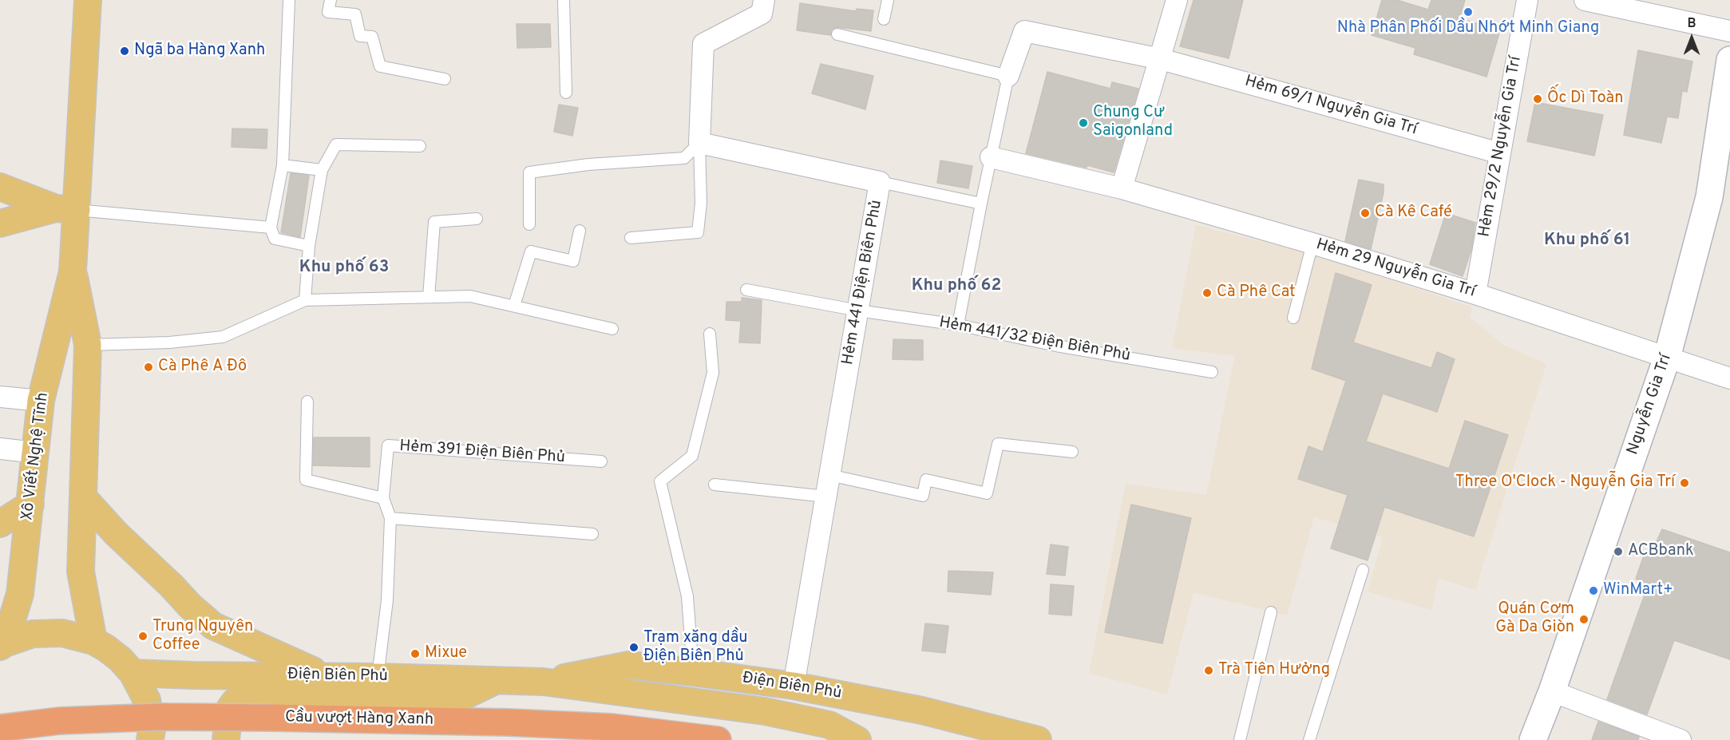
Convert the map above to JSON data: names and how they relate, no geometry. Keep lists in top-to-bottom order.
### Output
{
  "streets": {
    "highway": ["Cầu vượt Hàng Xanh"],
    "main road": ["Xô Viết Nghệ Tĩnh", "Điện Biên Phủ"],
    "street": [
      "Hẻm 69/1 Nguyễn Gia Trí",
      "Hẻm 29/2 Nguyễn Gia Trí",
      "Hẻm 29 Nguyễn Gia Trí",
      "Hẻm 441 Điện Biên Phủ",
      "Nguyễn Gia Trí"
    ],
    "lane": ["Hẻm 441/32 Điện Biên Phủ", "Hẻm 391 Điện Biên Phủ"]
  },
  "crossings": [
    ["Hẻm 69/1 Nguyễn Gia Trí", "Hẻm 29/2 Nguyễn Gia Trí"],
    ["Hẻm 29/2 Nguyễn Gia Trí", "Hẻm 29 Nguyễn Gia Trí"],
    ["Hẻm 29 Nguyễn Gia Trí", "Nguyễn Gia Trí"],
    ["Hẻm 441 Điện Biên Phủ", "Hẻm 441/32 Điện Biên Phủ"],
    ["Hẻm 441 Điện Biên Phủ", "Điện Biên Phủ"],
    ["Hẻm 391 Điện Biên Phủ", "Điện Biên Phủ"]
  ],
  "districts": ["Khu phố 61", "Khu phố 63", "Khu phố 62"],
  "places": [
    "Nhà Phân Phối Dầu Nhớt Minh Giang",
    "Ngã ba Hàng Xanh",
    "Ốc Dì Toàn",
    "Chung Cư Saigonland",
    "Cà Kê Café",
    "Cà Phê Cat",
    "Cà Phê A Đô",
    "Three O'Clock - Nguyễn Gia Trí",
    "ACBbank",
    "WinMart+",
    "Quán Cơm Gà Da Giòn",
    "Trung Nguyên Coffee",
    "Trạm xăng dầu Điện Biên Phủ",
    "Mixue",
    "Trà Tiên Hưởng"
  ],
  "north": "top"
}
